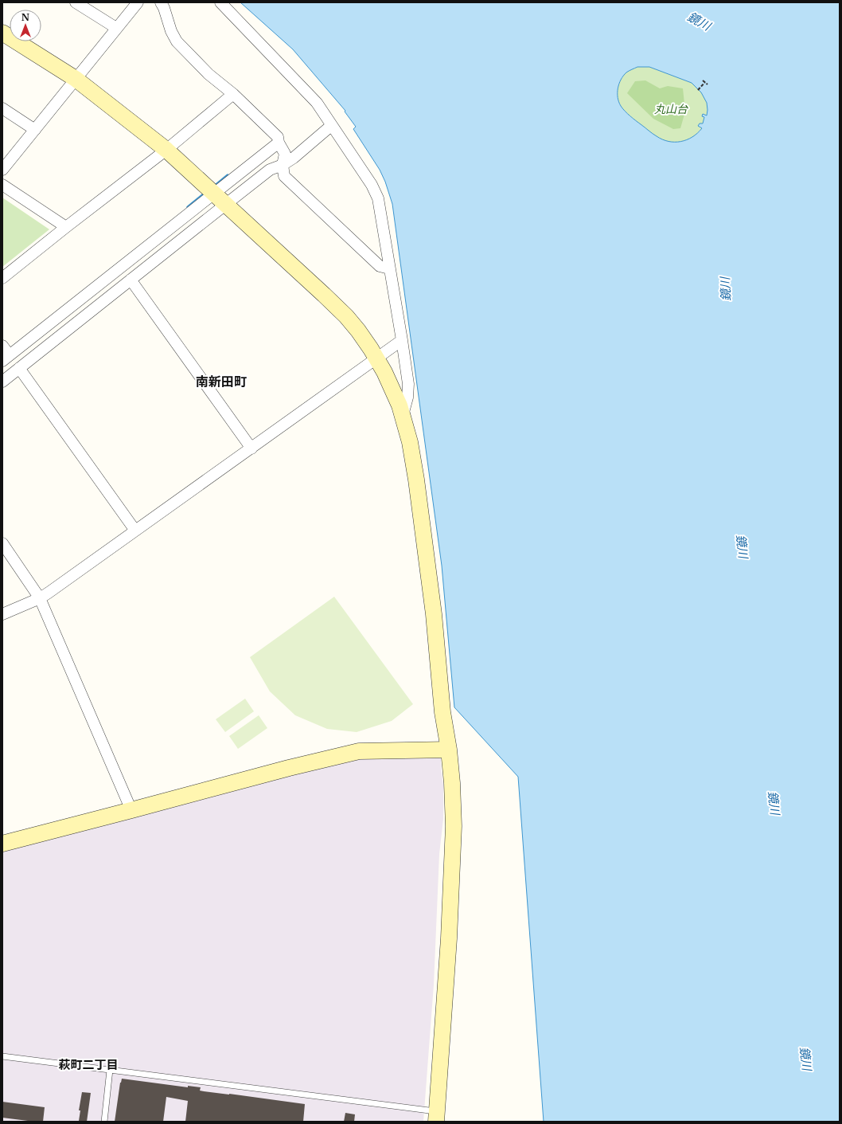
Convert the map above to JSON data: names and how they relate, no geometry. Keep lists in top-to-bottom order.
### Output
{
  "districts": ["南新田町", "萩町二丁目"],
  "water": ["鏡川"],
  "parks": ["丸山台"],
  "north": "top"
}
